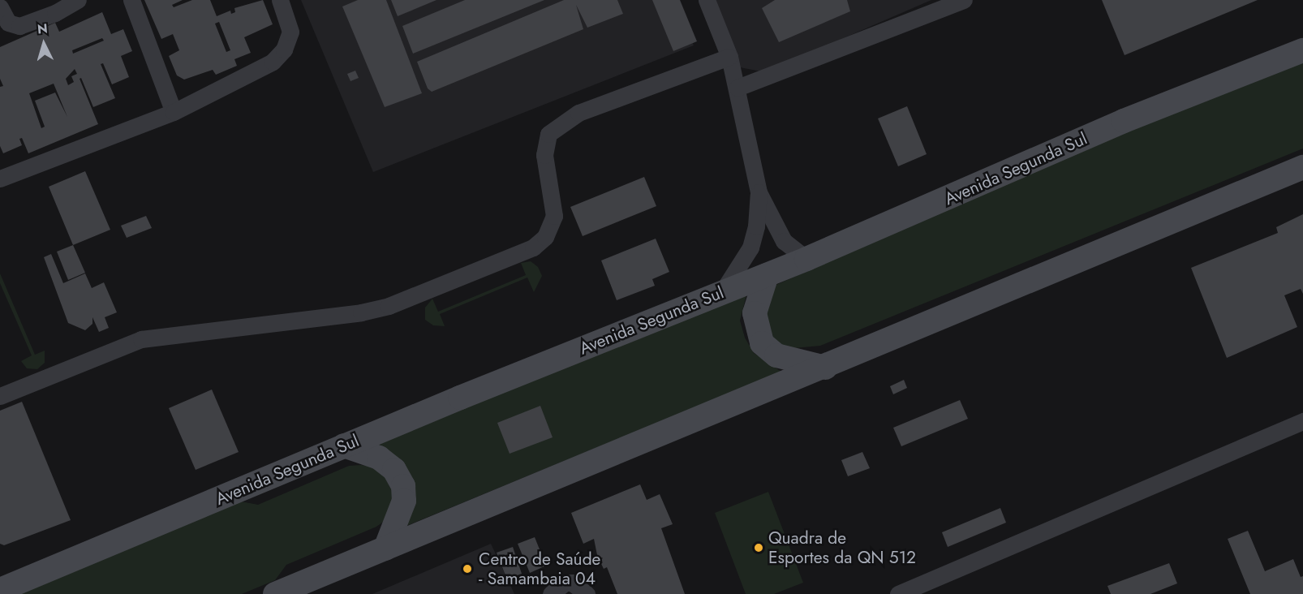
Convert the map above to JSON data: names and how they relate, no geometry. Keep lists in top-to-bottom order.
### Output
{
  "streets": {
    "main road": ["Avenida Segunda Sul"]
  },
  "places": ["Quadra de Esportes da QN 512", "Centro de Saúde - Samambaia 04"],
  "north": "top"
}
